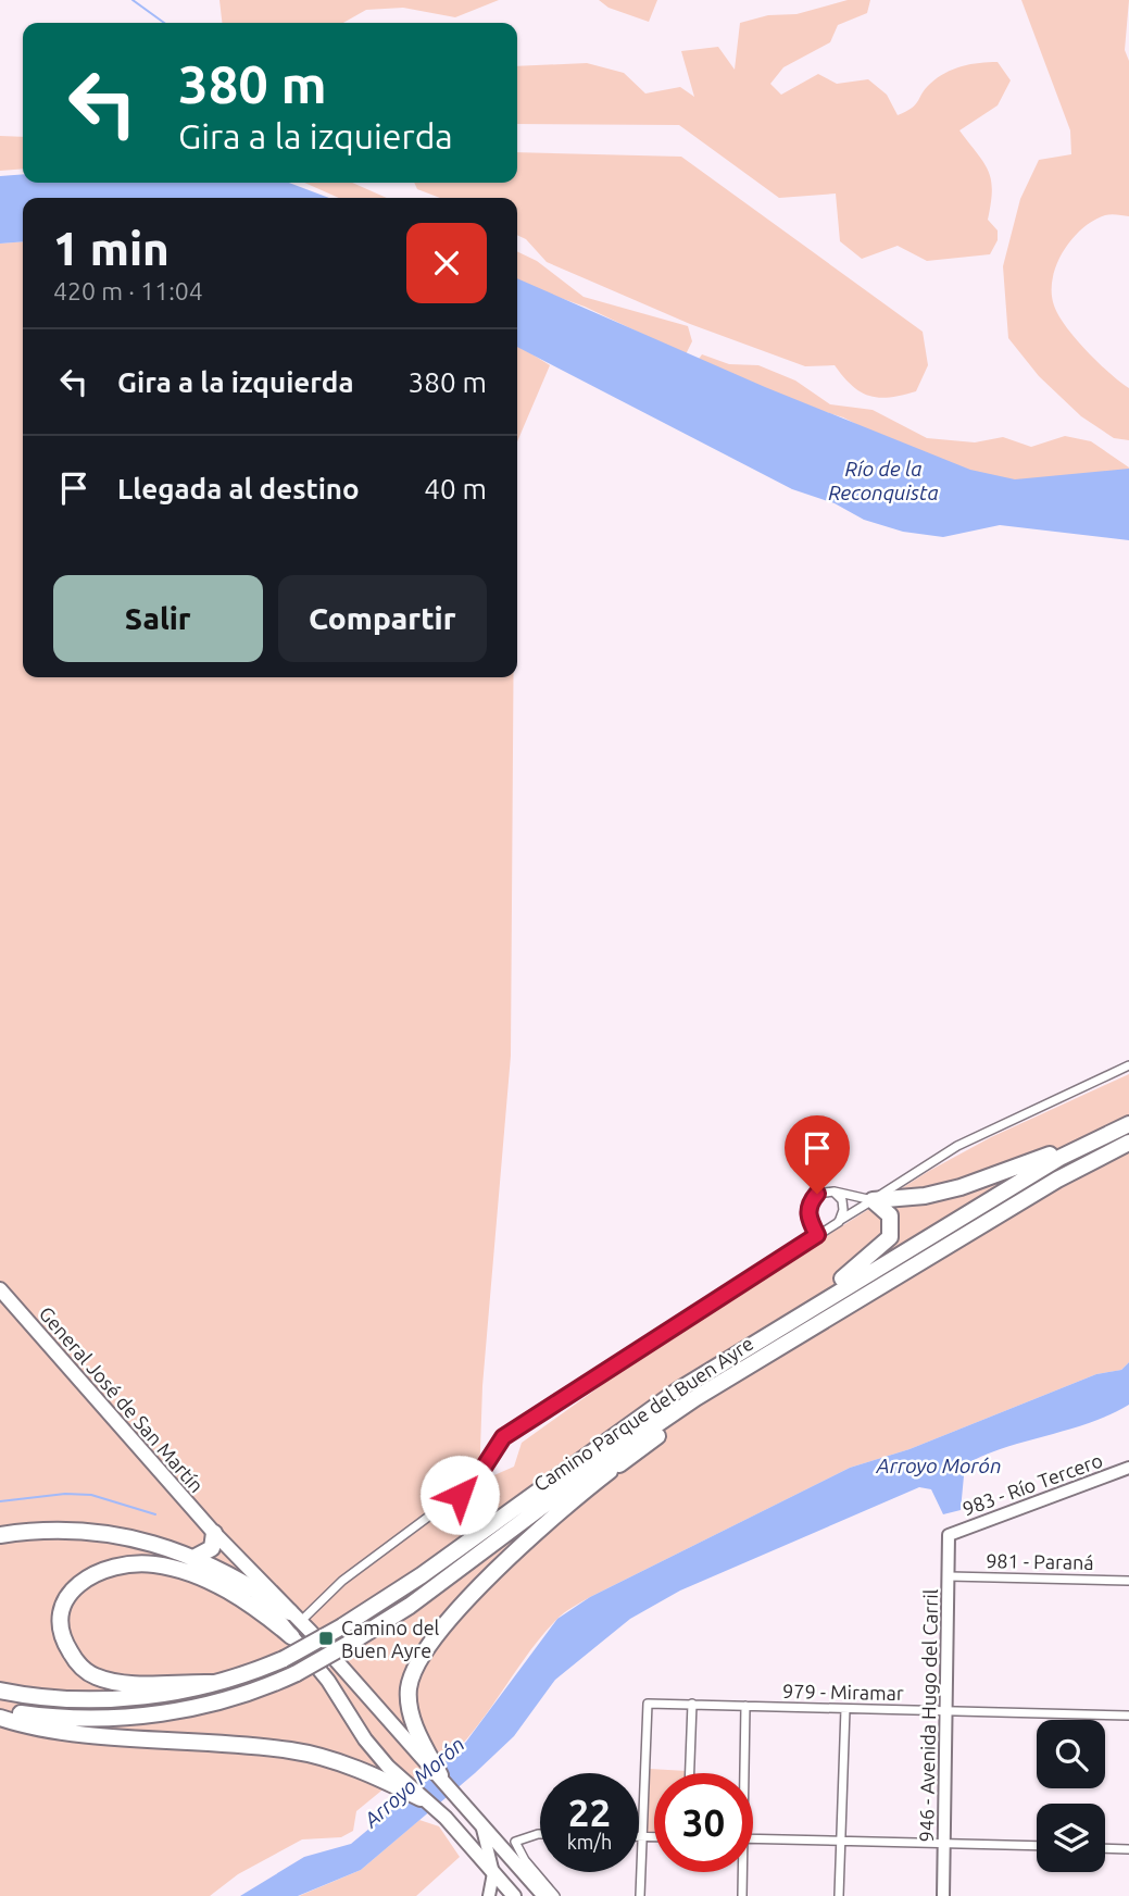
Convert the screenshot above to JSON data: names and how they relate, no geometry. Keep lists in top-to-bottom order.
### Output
{
  "streets": {
    "highway": ["Camino Parque del Buen Ayre"],
    "main road": ["General José de San Martín"],
    "street": [
      "983 - Río Tercero",
      "981 - Paraná",
      "979 - Miramar",
      "946 - Avenida Hugo del Carril"
    ]
  },
  "crossings": [
    ["983 - Río Tercero", "946 - Avenida Hugo del Carril"],
    ["981 - Paraná", "946 - Avenida Hugo del Carril"],
    ["979 - Miramar", "946 - Avenida Hugo del Carril"]
  ],
  "water": ["Río de la Reconquista", "Arroyo Morón"],
  "places": {
    "transit": ["Camino del Buen Ayre"]
  },
  "page": {
    "turn": ["380 m", "Gira a la izquierda"],
    "heading": ["1 min", "420 m · 11:04"],
    "list": [
      {
        "name": "Gira a la izquierda",
        "value": "380 m"
      },
      {
        "name": "Llegada al destino",
        "value": "40 m"
      }
    ],
    "buttons": ["Salir", "Compartir"],
    "speed": "22 km/h",
    "limit": "30"
  }
}
